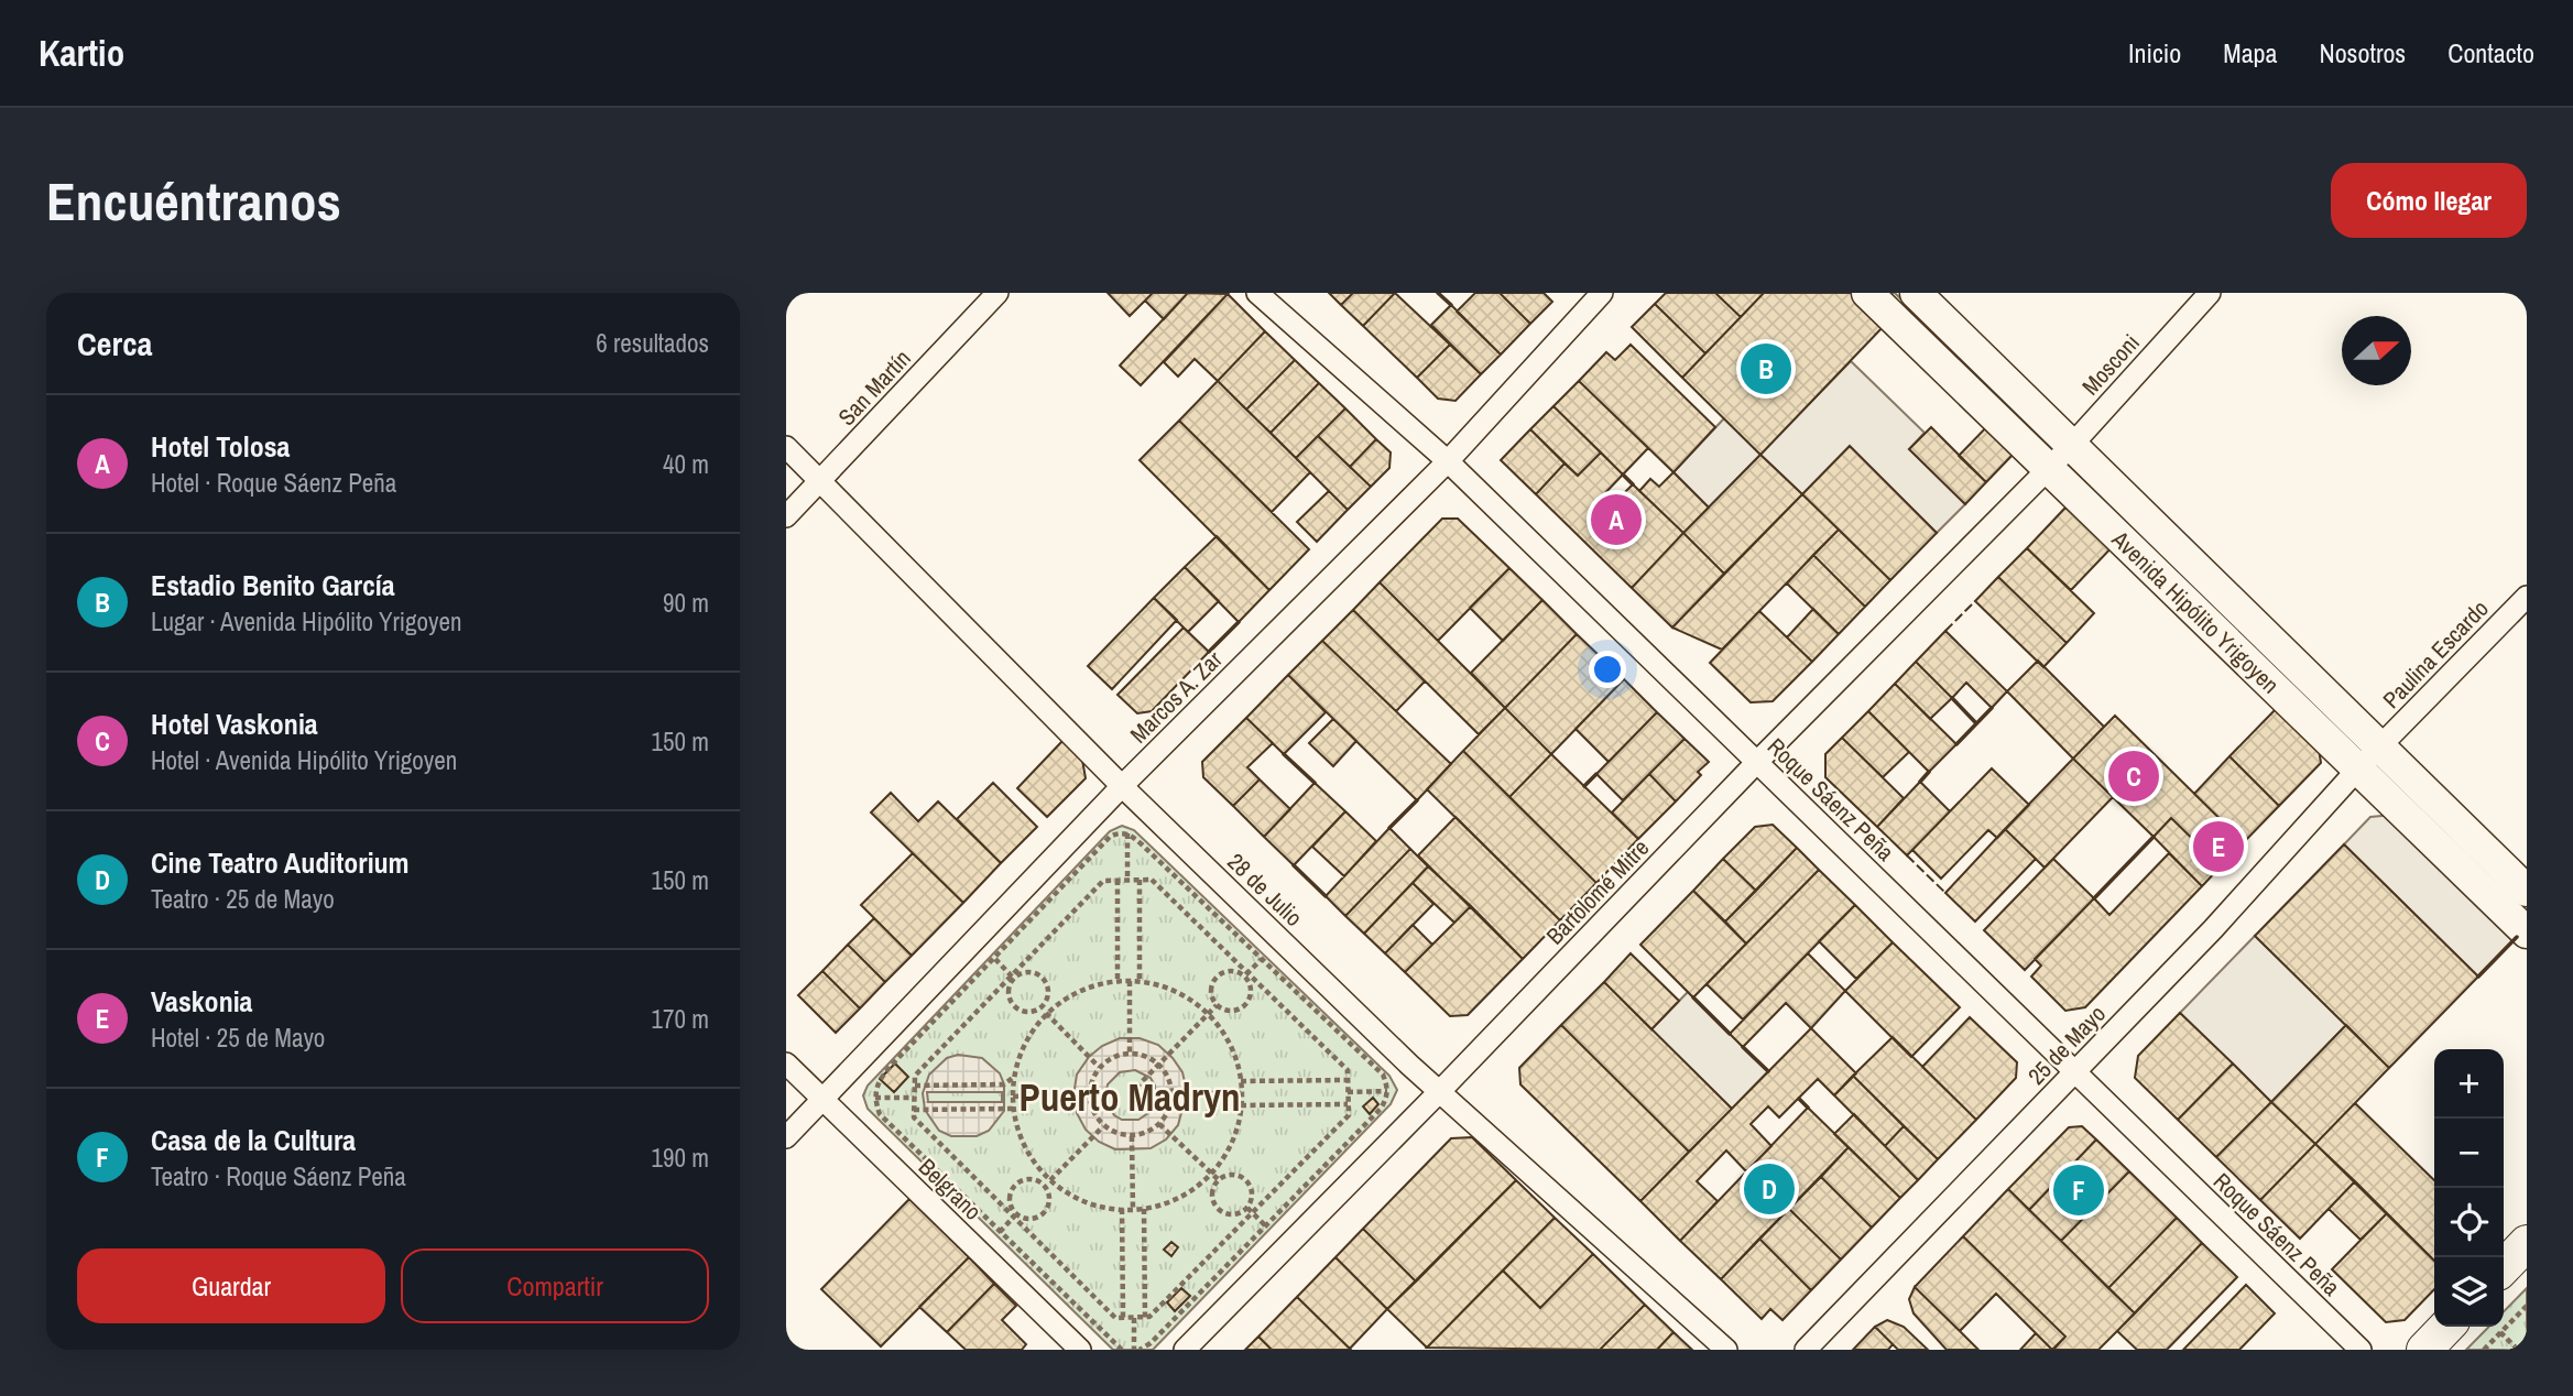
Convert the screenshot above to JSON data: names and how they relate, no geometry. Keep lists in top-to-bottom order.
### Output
{
  "streets": {
    "main road": ["Avenida Hipólito Yrigoyen"],
    "street": [
      "Mosconi",
      "San Martín",
      "Paulina Escardo",
      "Marcos A. Zar",
      "Roque Sáenz Peña",
      "28 de Julio",
      "Bartolomé Mitre",
      "25 de Mayo",
      "Belgrano"
    ]
  },
  "crossings": [
    ["Mosconi", "Avenida Hipólito Yrigoyen"],
    ["Mosconi", "Bartolomé Mitre"],
    ["San Martín", "28 de Julio"],
    ["Avenida Hipólito Yrigoyen", "Paulina Escardo"],
    ["Avenida Hipólito Yrigoyen", "Bartolomé Mitre"],
    ["Avenida Hipólito Yrigoyen", "25 de Mayo"],
    ["Paulina Escardo", "25 de Mayo"],
    ["Marcos A. Zar", "Roque Sáenz Peña"],
    ["Marcos A. Zar", "28 de Julio"],
    ["Marcos A. Zar", "Belgrano"],
    ["Roque Sáenz Peña", "Bartolomé Mitre"],
    ["Roque Sáenz Peña", "25 de Mayo"],
    ["28 de Julio", "Bartolomé Mitre"]
  ],
  "districts": ["Puerto Madryn"],
  "north": "right",
  "page": {
    "header": "Kartio",
    "nav": [
      "Inicio",
      "Mapa",
      "Nosotros",
      "Contacto"
    ],
    "buttons": [
      "Cómo llegar",
      ["Guardar", "Compartir"]
    ],
    "title": "Encuéntranos",
    "heading": ["Cerca", "6 resultados"],
    "pins": [
      "B",
      "A",
      "C",
      "E",
      "D",
      "F"
    ],
    "list": [
      {
        "mark": "A",
        "name": "Hotel Tolosa",
        "note": "Hotel · Roque Sáenz Peña",
        "value": "40 m"
      },
      {
        "mark": "B",
        "name": "Estadio Benito García",
        "note": "Lugar · Avenida Hipólito Yrigoyen",
        "value": "90 m"
      },
      {
        "mark": "C",
        "name": "Hotel Vaskonia",
        "note": "Hotel · Avenida Hipólito Yrigoyen",
        "value": "150 m"
      },
      {
        "mark": "D",
        "name": "Cine Teatro Auditorium",
        "note": "Teatro · 25 de Mayo",
        "value": "150 m"
      },
      {
        "mark": "E",
        "name": "Vaskonia",
        "note": "Hotel · 25 de Mayo",
        "value": "170 m"
      },
      {
        "mark": "F",
        "name": "Casa de la Cultura",
        "note": "Teatro · Roque Sáenz Peña",
        "value": "190 m"
      }
    ],
    "map_buttons": ["+", "−"]
  }
}
